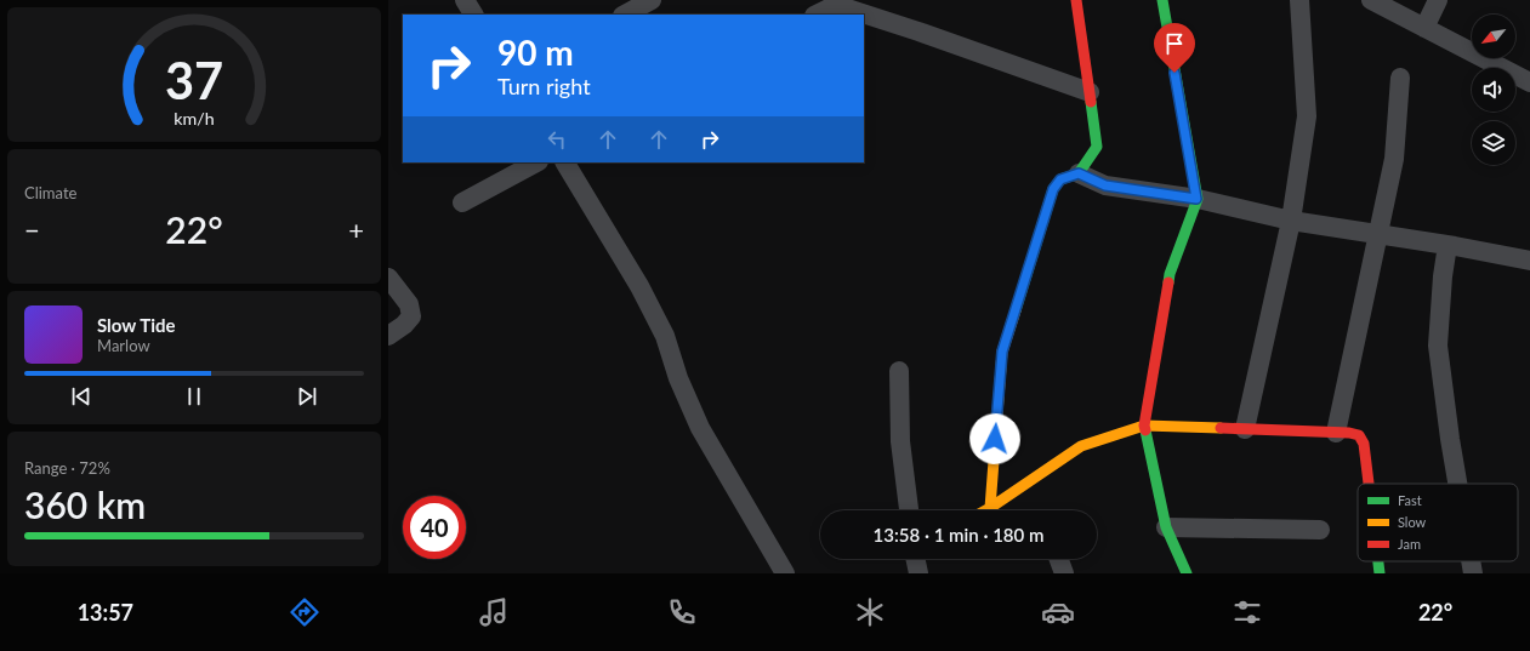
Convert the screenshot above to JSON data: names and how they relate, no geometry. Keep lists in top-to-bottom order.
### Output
{
  "legend": ["Fast", "Slow", "Jam"],
  "north": "bottom left",
  "page": {
    "turn": ["90 m", "Turn right"],
    "tile": [
      "Climate",
      ["Range · 72%", "360 km"]
    ],
    "heat": ["−", "22°", "+"],
    "song": ["Slow Tide", "Marlow"],
    "limit": "40",
    "trip": "13:58 · 1 min · 180 m",
    "tabs": ["13:57", "22°"],
    "gauge": ["37", "km/h"]
  }
}
